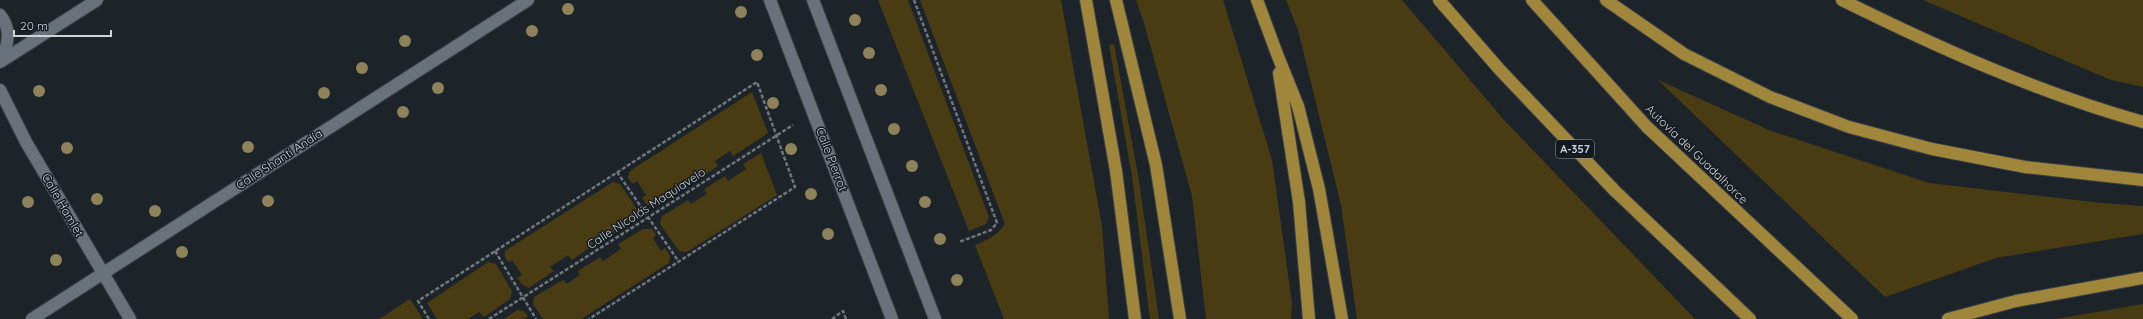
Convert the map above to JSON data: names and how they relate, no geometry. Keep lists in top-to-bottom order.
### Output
{
  "streets": {
    "highway": ["A-357", "Autovía del Guadalhorce"],
    "street": ["Calle Shanti Andía", "Calle Pierrot", "Calle Hamlet"],
    "path": ["Calle Nicolás Maquiavelo"]
  },
  "crossings": [
    ["Calle Shanti Andía", "Calle Hamlet"],
    ["Calle Pierrot", "Calle Nicolás Maquiavelo"]
  ],
  "scale_bar": "20 m"
}
